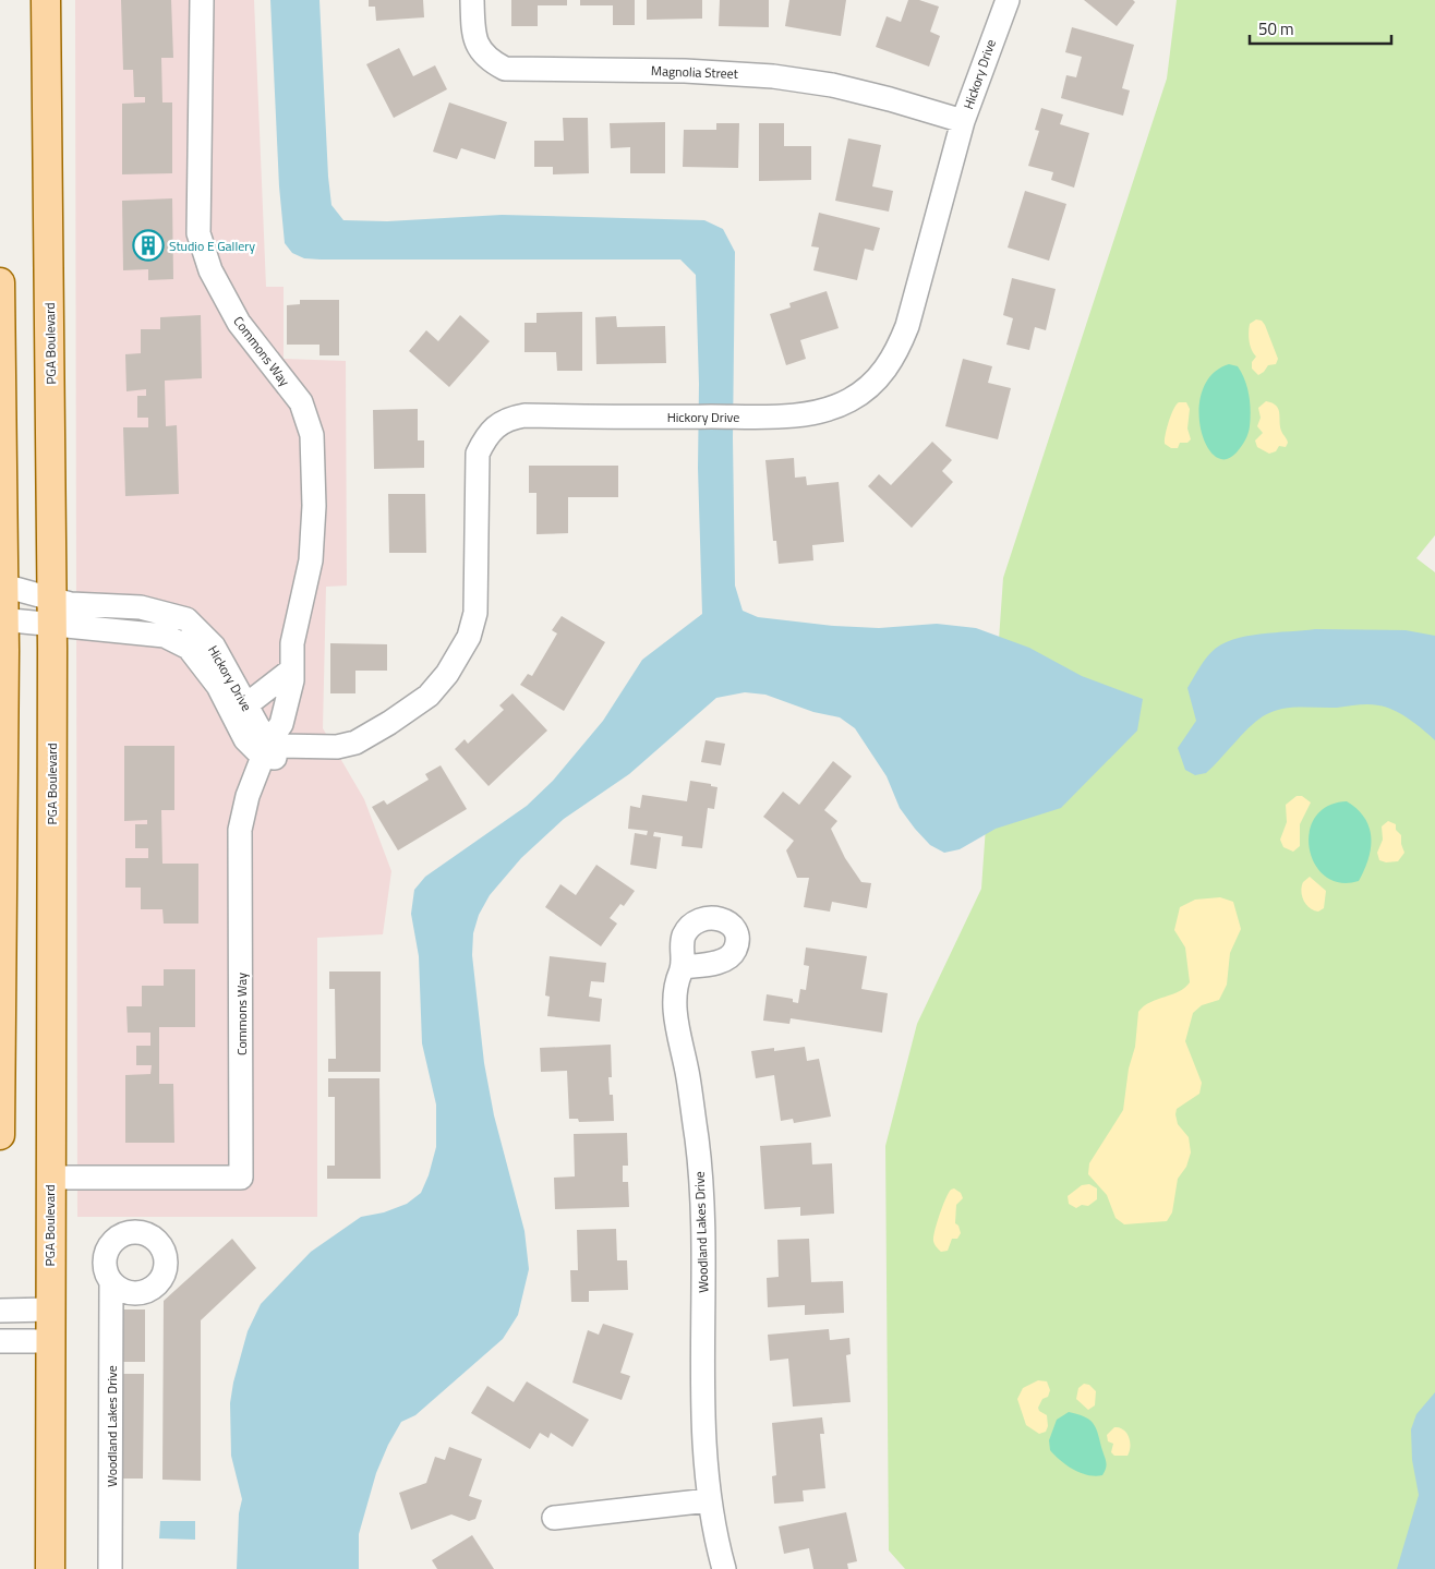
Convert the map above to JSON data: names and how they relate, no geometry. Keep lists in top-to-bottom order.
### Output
{
  "streets": {
    "main road": ["PGA Boulevard"],
    "street": [
      "Magnolia Street",
      "Hickory Drive",
      "Commons Way",
      "Woodland Lakes Drive"
    ]
  },
  "crossings": [
    ["Magnolia Street", "Hickory Drive"],
    ["Hickory Drive", "PGA Boulevard"],
    ["Hickory Drive", "Commons Way"],
    ["PGA Boulevard", "Commons Way"]
  ],
  "places": {
    "building": ["Studio E Gallery"]
  },
  "scale_bar": "50 m"
}
